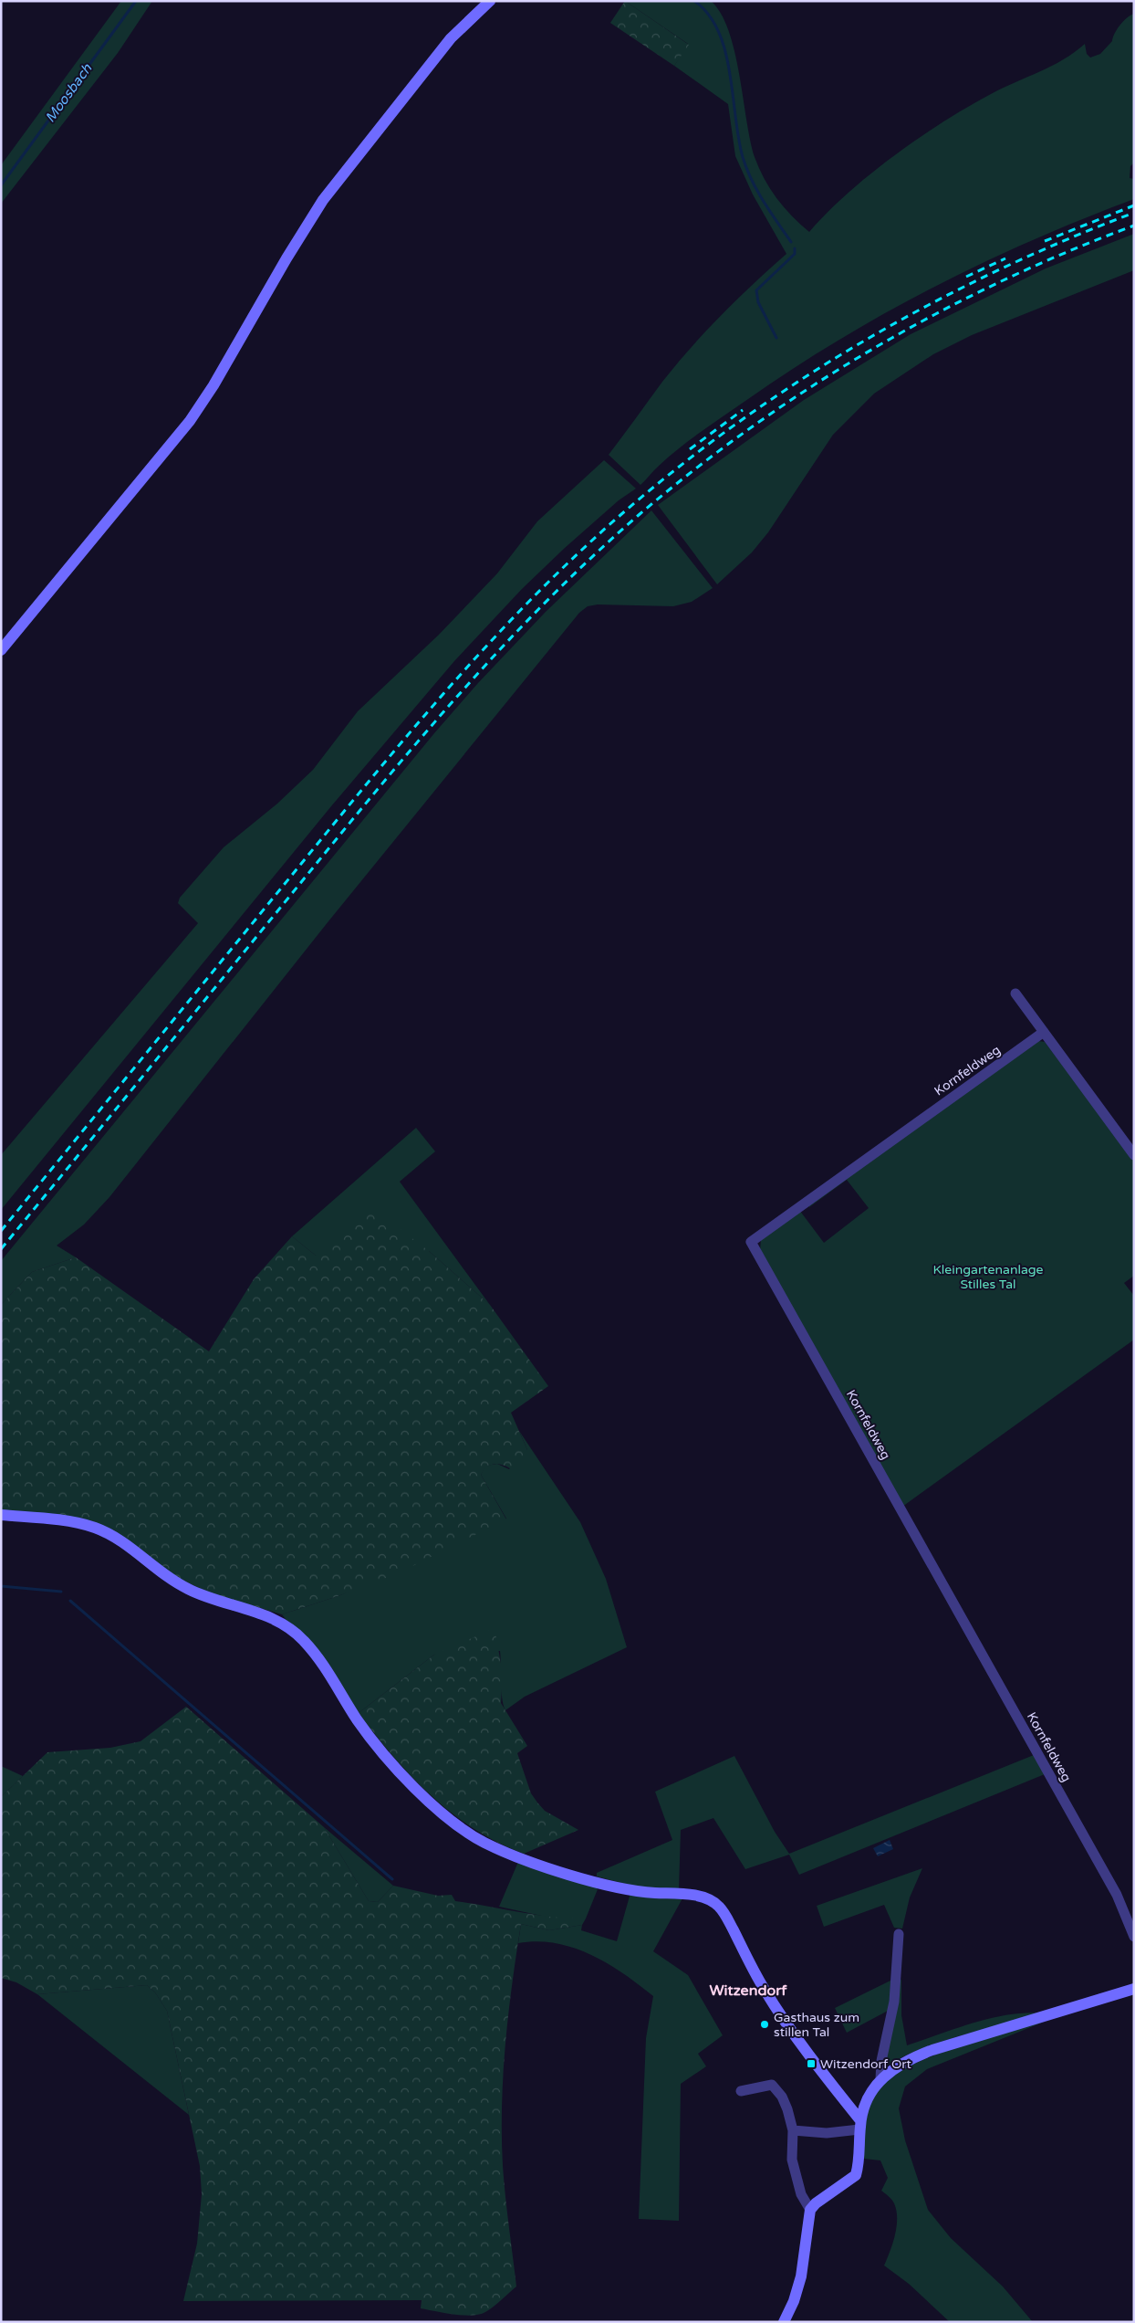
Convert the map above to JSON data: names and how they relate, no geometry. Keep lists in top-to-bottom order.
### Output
{
  "streets": {
    "street": ["Kornfeldweg"]
  },
  "districts": ["Witzendorf"],
  "water": ["Moosbach"],
  "parks": ["Kleingartenanlage Stilles Tal"],
  "places": {
    "other": ["Gasthaus zum stillen Tal"],
    "transit": ["Witzendorf Ort"]
  }
}
